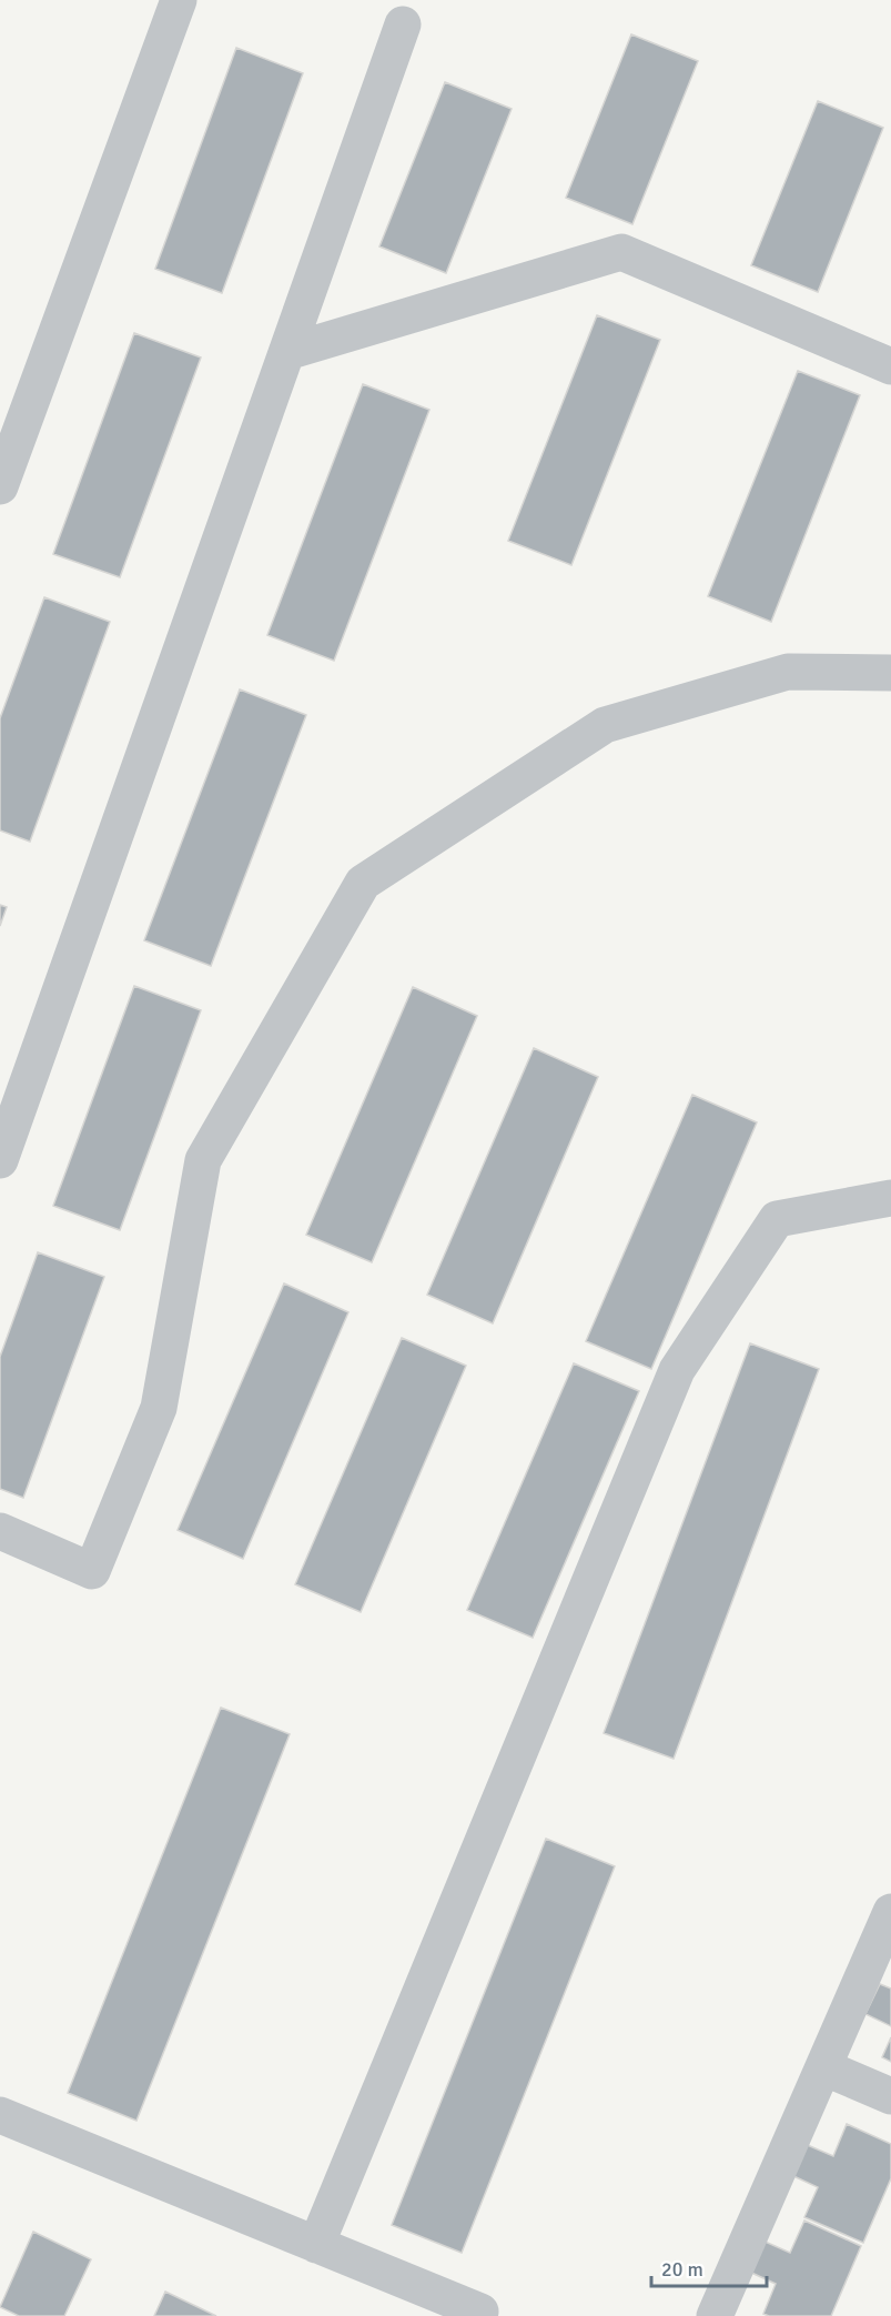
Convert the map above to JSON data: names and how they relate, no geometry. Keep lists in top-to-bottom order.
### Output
{
  "scale_bar": "20 m"
}
